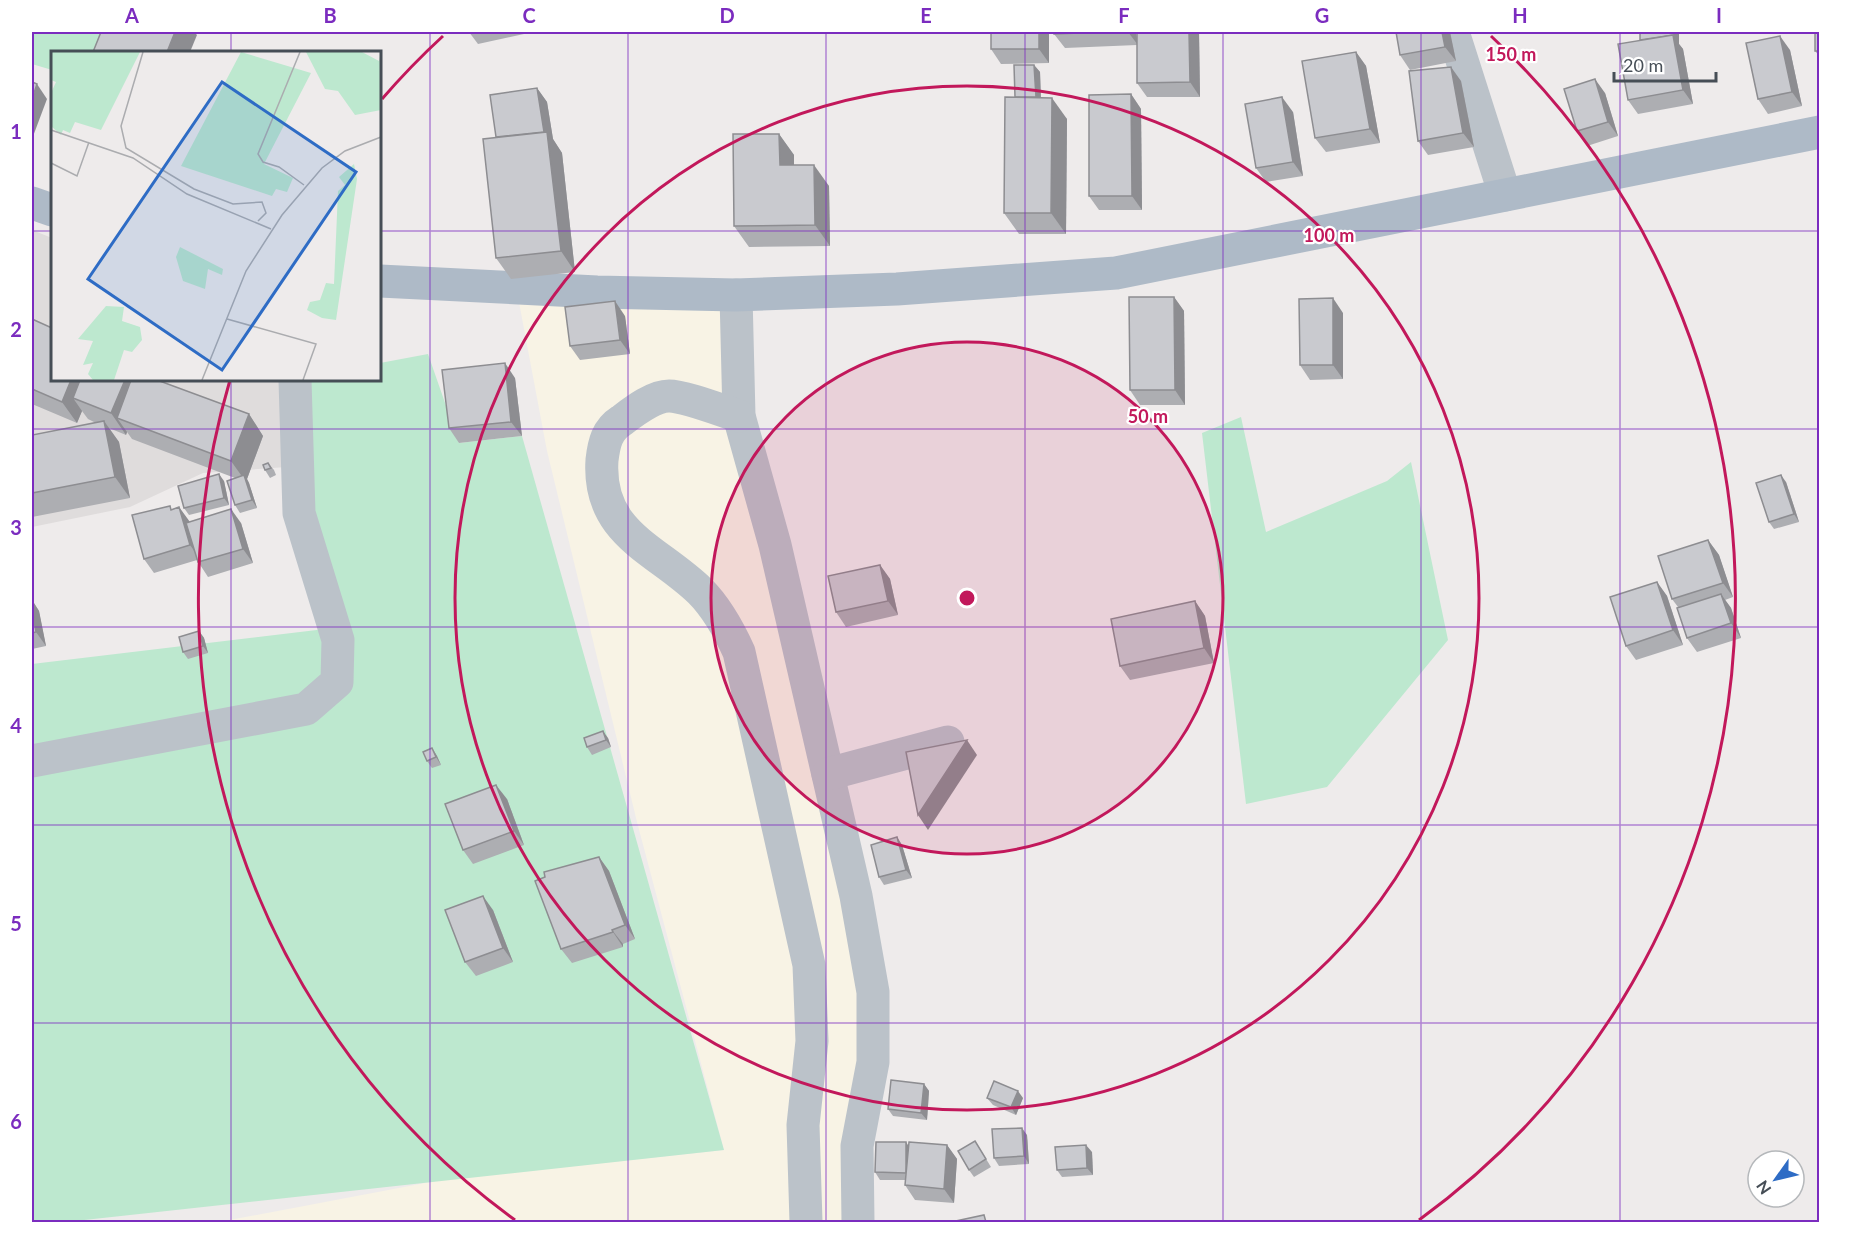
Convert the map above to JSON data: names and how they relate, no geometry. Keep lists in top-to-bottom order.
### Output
{
  "scale_bar": "20 m",
  "north": "bottom left",
  "grid": {
    "columns": [
      "A",
      "B",
      "C",
      "D",
      "E",
      "F",
      "G",
      "H",
      "I"
    ],
    "rows": [
      "1",
      "2",
      "3",
      "4",
      "5",
      "6"
    ]
  },
  "rings": ["150 m", "100 m", "50 m"]
}
